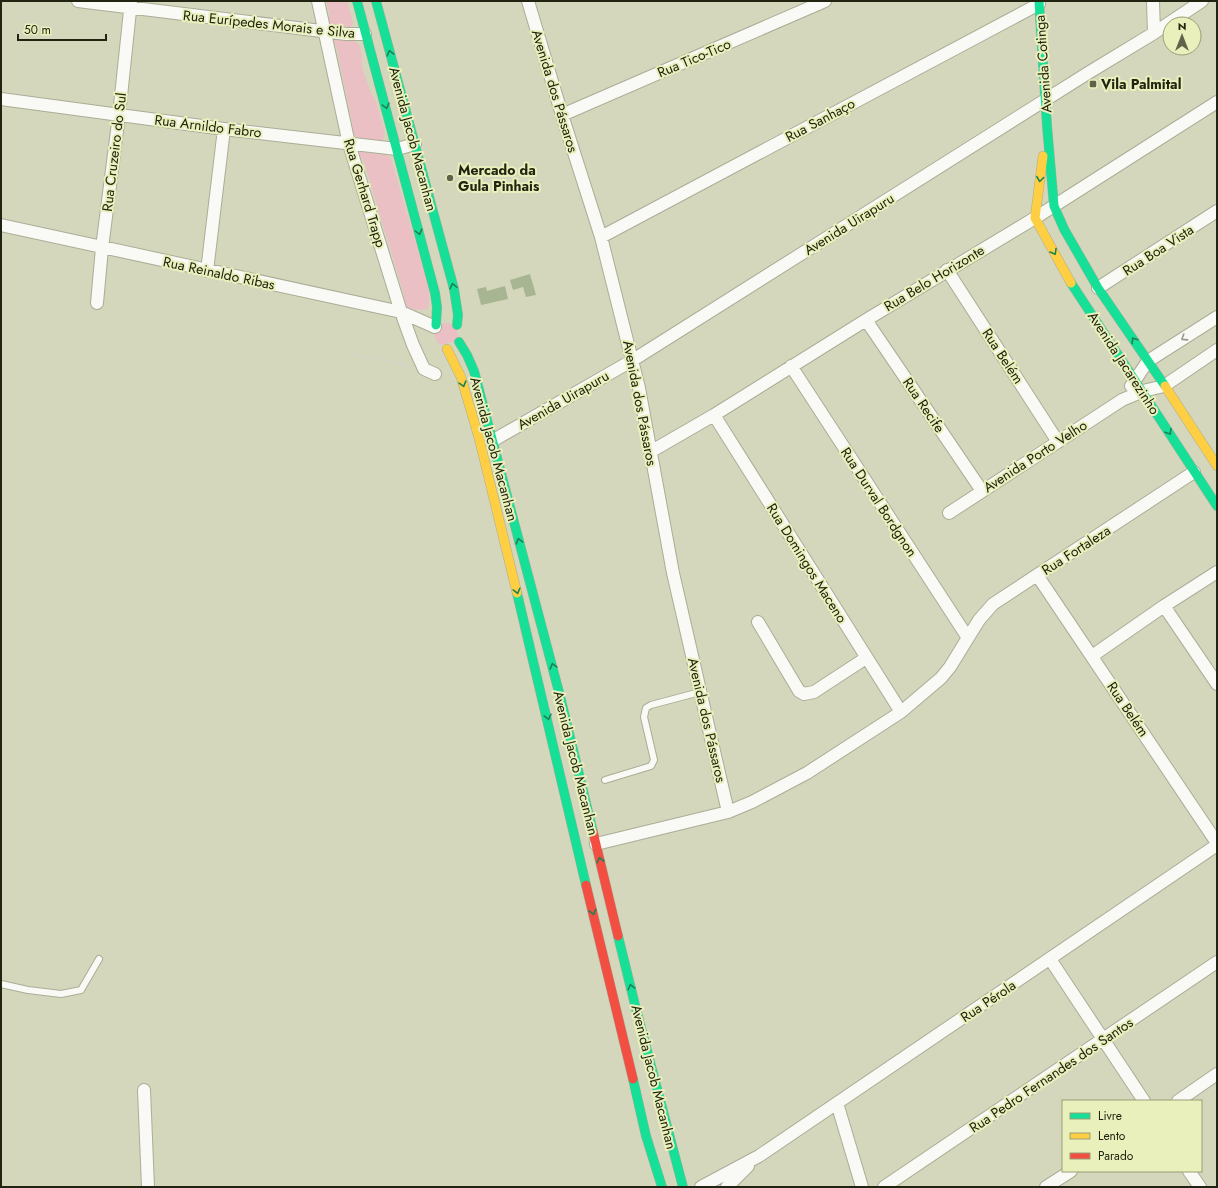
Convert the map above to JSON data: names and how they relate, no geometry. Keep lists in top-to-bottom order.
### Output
{
  "streets": {
    "main road": ["Avenida Cotinga", "Avenida Jacob Macanhan", "Avenida Jacarezinho"],
    "street": [
      "Rua Eurípedes Morais e Silva",
      "Rua Tico-Tico",
      "Avenida dos Pássaros",
      "Rua Sanhaço",
      "Rua Arnildo Fabro",
      "Rua Cruzeiro do Sul",
      "Rua Gerhard Trapp",
      "Avenida Uirapuru",
      "Rua Boa Vista",
      "Rua Reinaldo Ribas",
      "Rua Belo Horizonte",
      "Rua Belém",
      "Rua Recife",
      "Avenida Porto Velho",
      "Rua Durval Bordgnon",
      "Rua Fortaleza",
      "Rua Domingos Maceno",
      "Rua Pérola",
      "Rua Pedro Fernandes dos Santos"
    ]
  },
  "crossings": [
    ["Rua Eurípedes Morais e Silva", "Avenida Jacob Macanhan"],
    ["Rua Eurípedes Morais e Silva", "Rua Cruzeiro do Sul"],
    ["Rua Eurípedes Morais e Silva", "Rua Gerhard Trapp"],
    ["Rua Tico-Tico", "Avenida dos Pássaros"],
    ["Avenida Cotinga", "Rua Sanhaço"],
    ["Avenida Cotinga", "Avenida Uirapuru"],
    ["Avenida Cotinga", "Rua Belo Horizonte"],
    ["Avenida Cotinga", "Avenida Jacarezinho"],
    ["Avenida dos Pássaros", "Rua Sanhaço"],
    ["Avenida dos Pássaros", "Avenida Uirapuru"],
    ["Avenida dos Pássaros", "Rua Belo Horizonte"],
    ["Avenida dos Pássaros", "Rua Fortaleza"],
    ["Rua Arnildo Fabro", "Avenida Jacob Macanhan"],
    ["Rua Arnildo Fabro", "Rua Cruzeiro do Sul"],
    ["Rua Arnildo Fabro", "Rua Gerhard Trapp"],
    ["Avenida Jacob Macanhan", "Avenida Uirapuru"],
    ["Avenida Jacob Macanhan", "Rua Reinaldo Ribas"],
    ["Avenida Jacob Macanhan", "Rua Fortaleza"],
    ["Rua Cruzeiro do Sul", "Rua Reinaldo Ribas"],
    ["Rua Gerhard Trapp", "Rua Reinaldo Ribas"],
    ["Rua Boa Vista", "Avenida Jacarezinho"],
    ["Rua Belo Horizonte", "Rua Belém"],
    ["Rua Belo Horizonte", "Avenida Jacarezinho"],
    ["Rua Belo Horizonte", "Rua Recife"],
    ["Rua Belo Horizonte", "Rua Durval Bordgnon"],
    ["Rua Belo Horizonte", "Rua Domingos Maceno"],
    ["Rua Belém", "Avenida Porto Velho"],
    ["Rua Belém", "Rua Fortaleza"],
    ["Rua Belém", "Rua Pérola"],
    ["Avenida Jacarezinho", "Avenida Porto Velho"],
    ["Avenida Jacarezinho", "Rua Fortaleza"],
    ["Rua Recife", "Avenida Porto Velho"],
    ["Rua Durval Bordgnon", "Rua Fortaleza"],
    ["Rua Fortaleza", "Rua Domingos Maceno"]
  ],
  "places": {
    "transit": ["Vila Palmital"],
    "other": ["Mercado da Gula Pinhais"]
  },
  "legend": ["Livre", "Lento", "Parado"],
  "scale_bar": "50 m",
  "north": "top"
}
